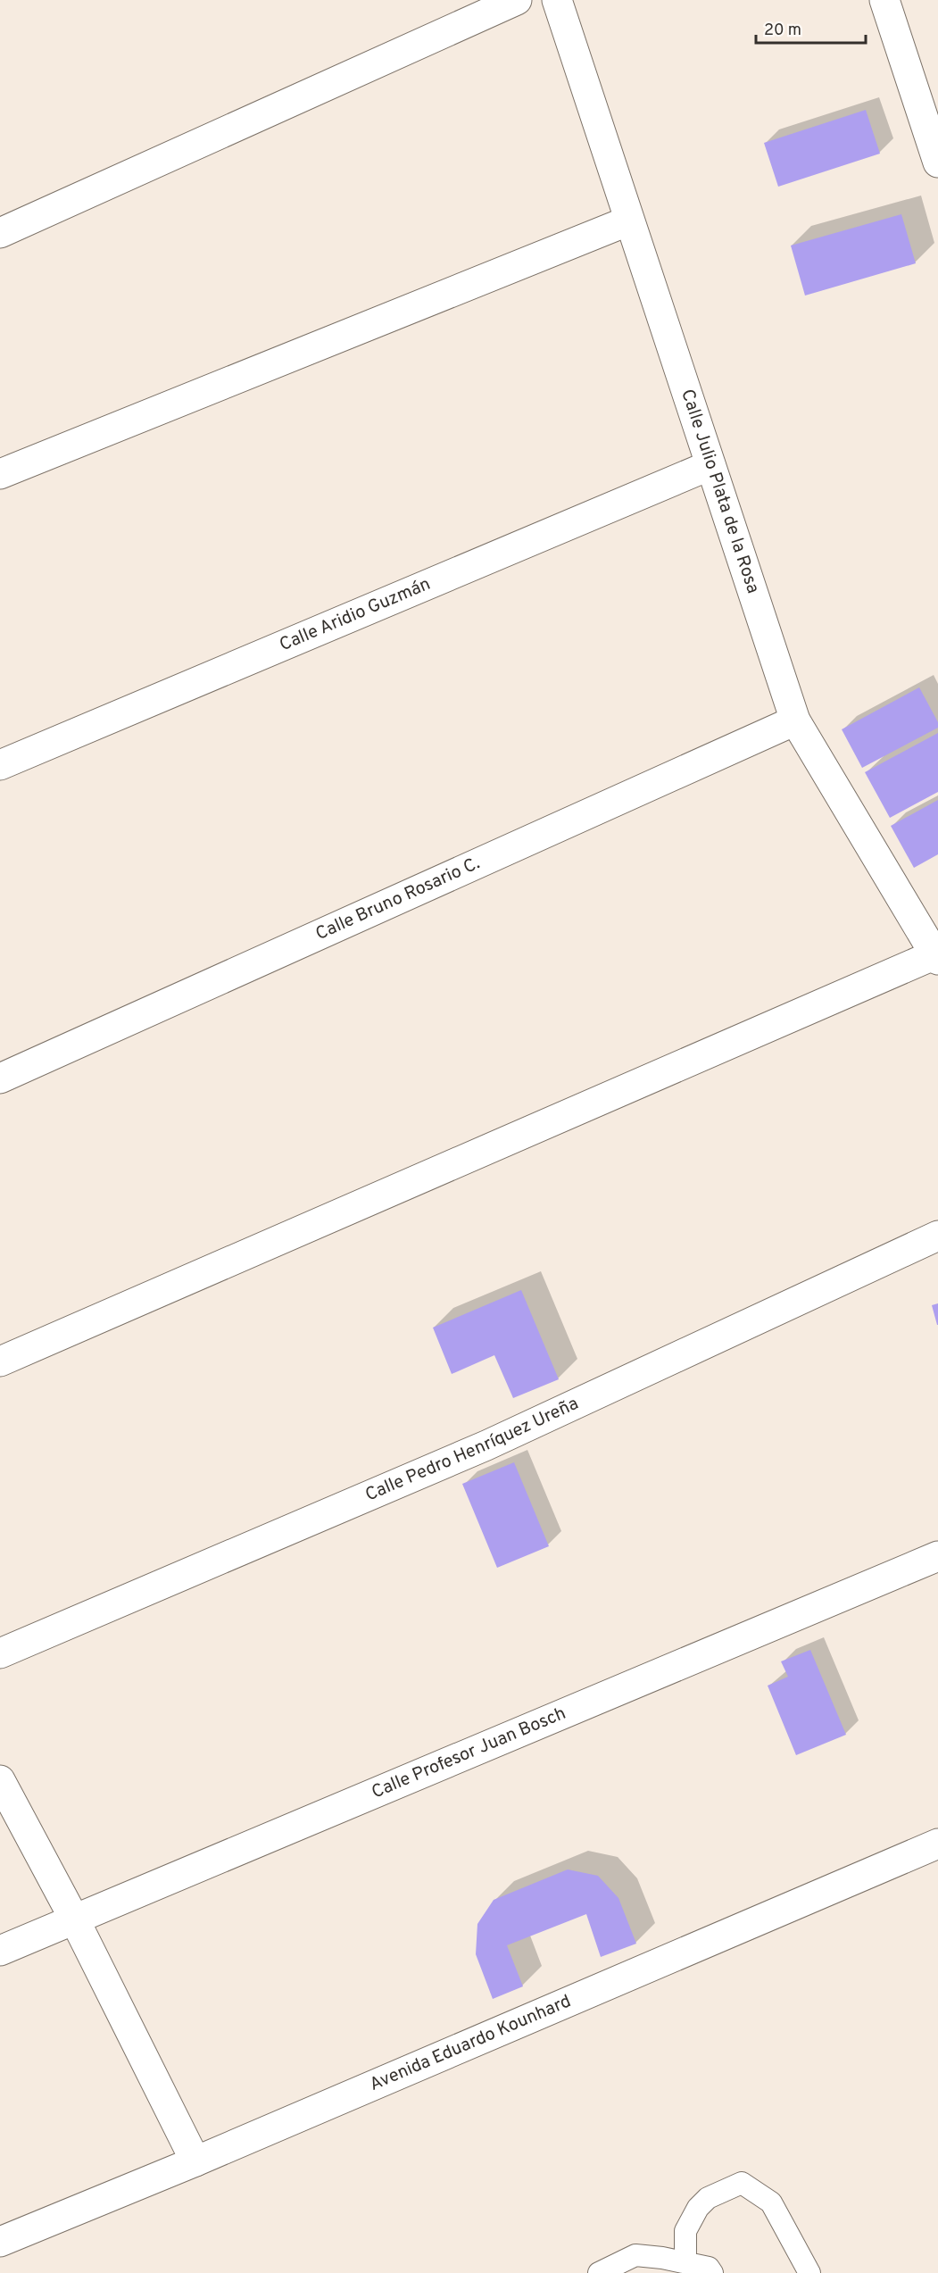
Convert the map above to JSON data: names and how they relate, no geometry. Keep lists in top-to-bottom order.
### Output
{
  "streets": {
    "street": [
      "Calle Julio Plata de la Rosa",
      "Calle Aridio Guzmán",
      "Calle Bruno Rosario C.",
      "Calle Pedro Henríquez Ureña",
      "Calle Profesor Juan Bosch",
      "Avenida Eduardo Kounhard"
    ]
  },
  "crossings": [
    ["Calle Julio Plata de la Rosa", "Calle Aridio Guzmán"],
    ["Calle Julio Plata de la Rosa", "Calle Bruno Rosario C."]
  ],
  "scale_bar": "20 m"
}
